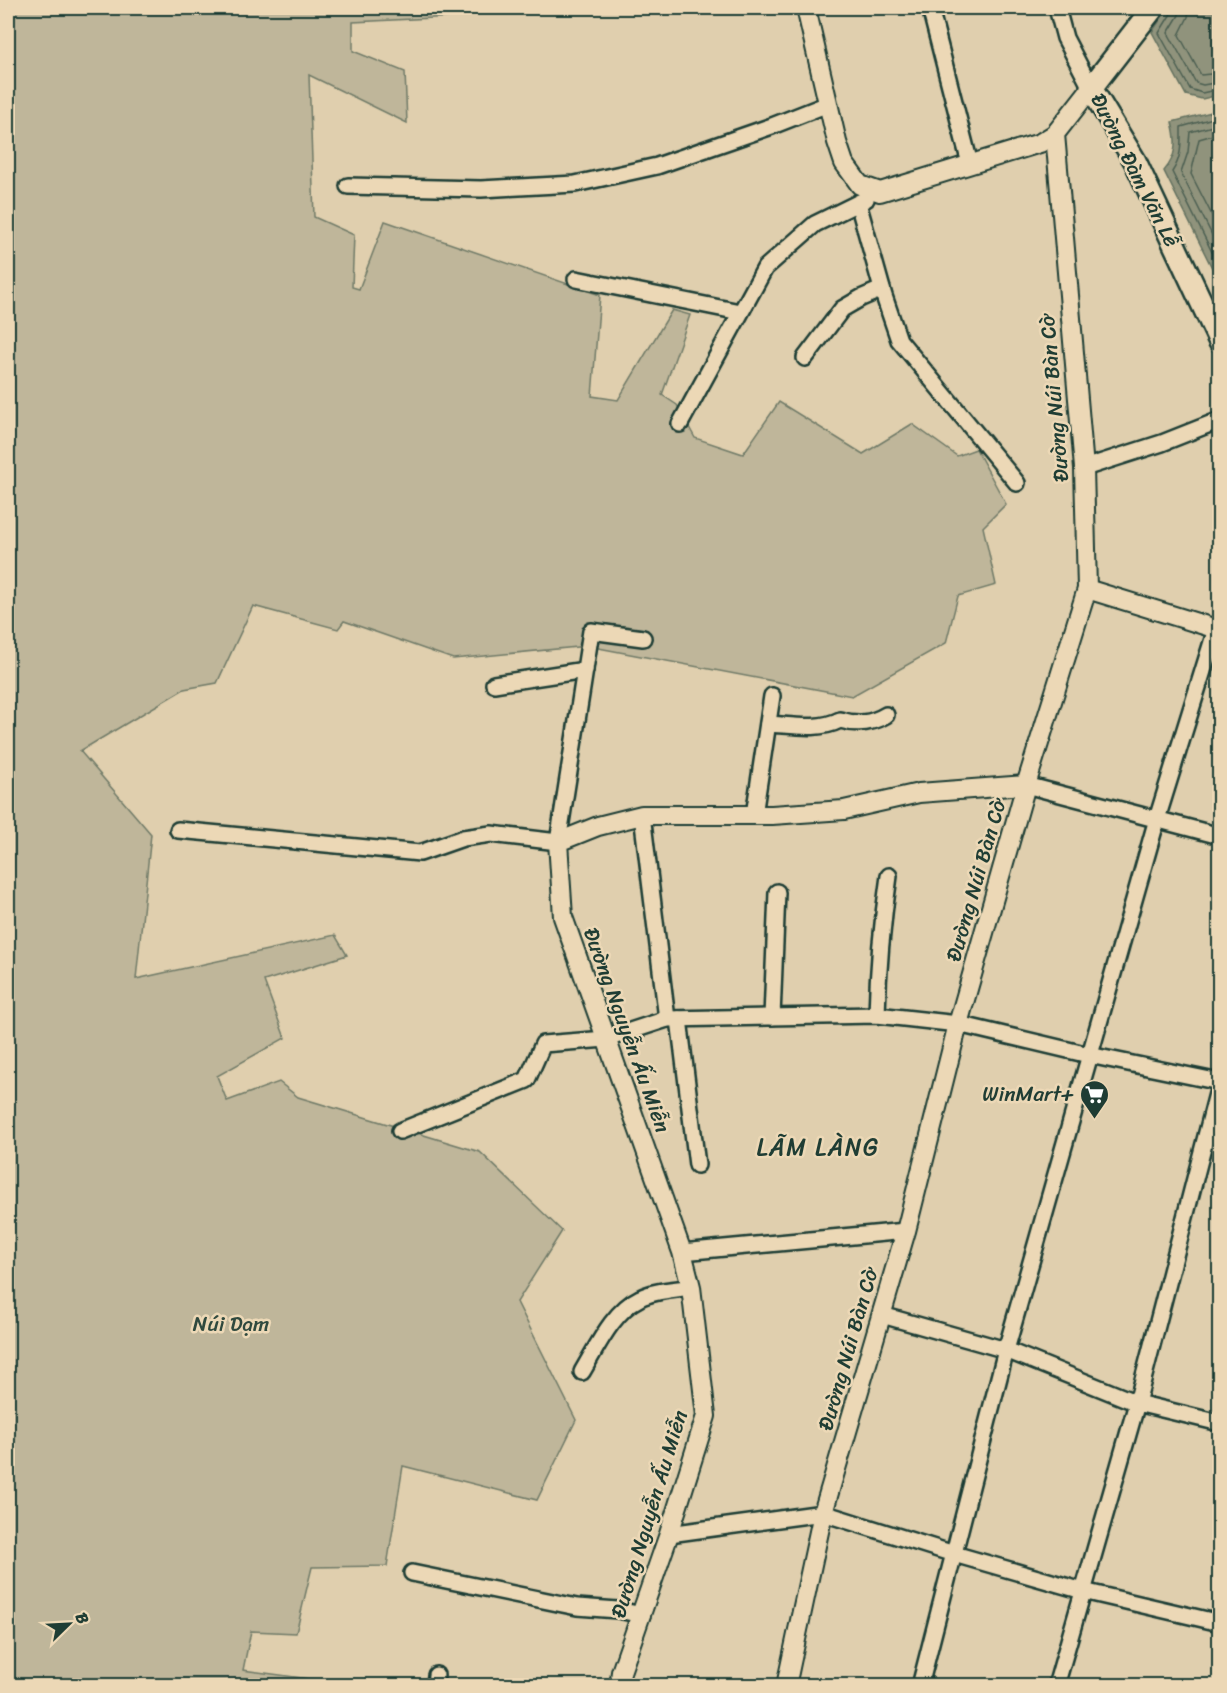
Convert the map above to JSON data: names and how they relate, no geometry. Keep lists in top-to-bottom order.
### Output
{
  "streets": {
    "main road": ["Đường Đàm Văn Lễ"],
    "street": ["Đường Núi Bàn Cờ", "Đường Nguyễn Ấu Miễn"]
  },
  "districts": ["LÃM LÀNG"],
  "parks": ["Núi Dạm"],
  "places": {
    "supermarket": ["WinMart+"]
  },
  "north": "top right"
}
